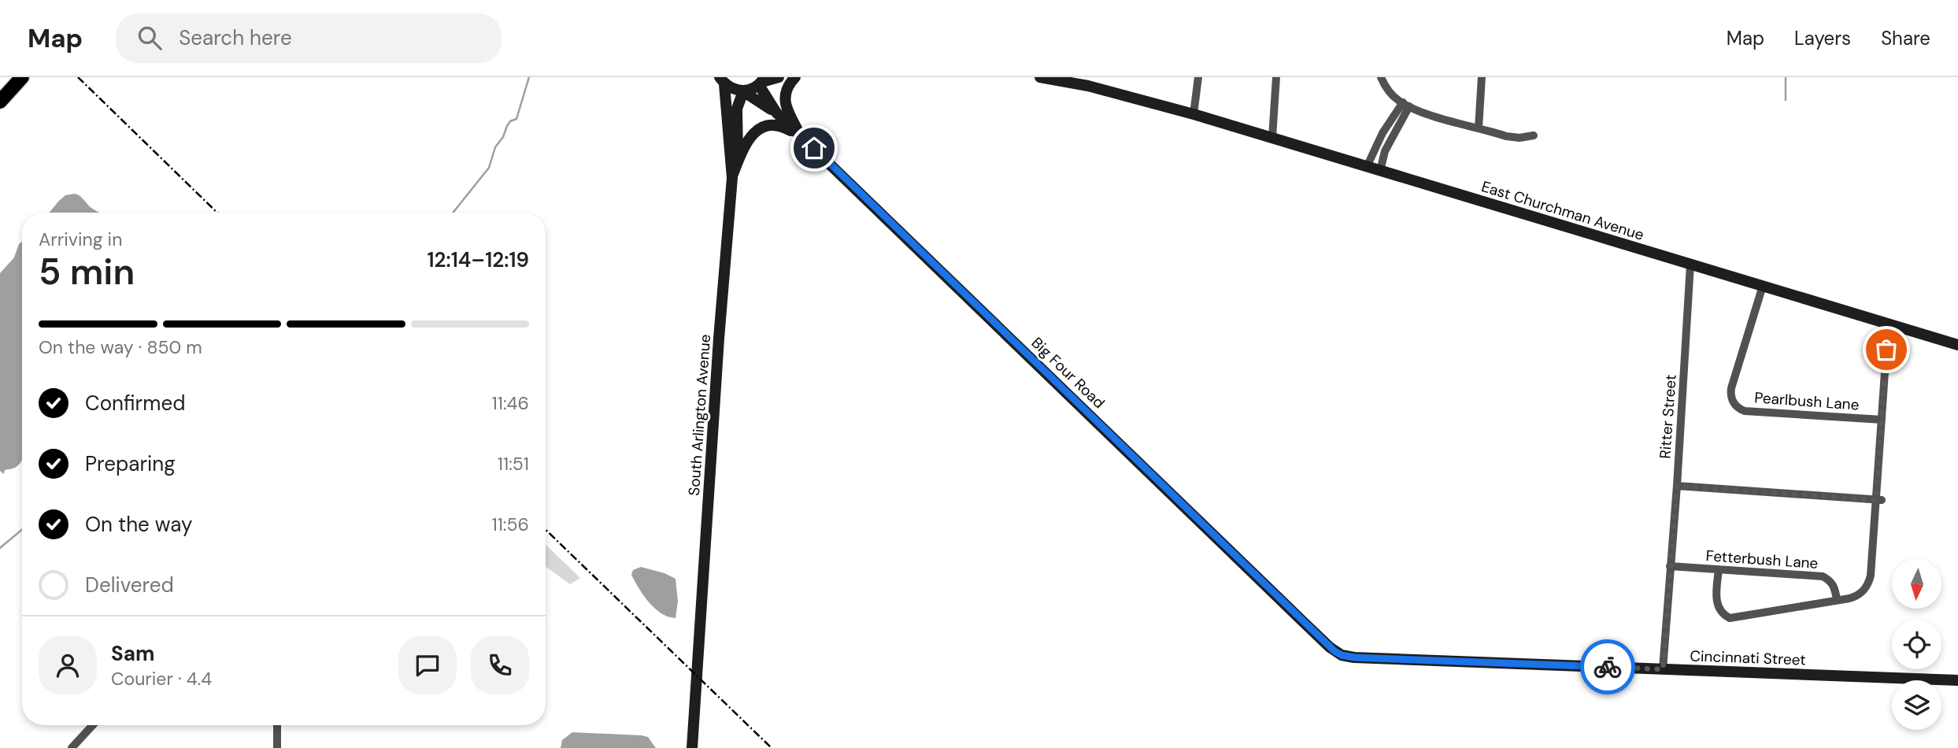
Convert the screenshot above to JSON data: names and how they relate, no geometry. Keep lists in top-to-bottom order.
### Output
{
  "streets": {
    "street": [
      "East Churchman Avenue",
      "Big Four Road",
      "Pearlbush Lane",
      "South Arlington Avenue",
      "Ritter Street",
      "Fetterbush Lane",
      "Cincinnati Street"
    ]
  },
  "crossings": [
    ["East Churchman Avenue", "Pearlbush Lane"],
    ["East Churchman Avenue", "Ritter Street"],
    ["Big Four Road", "South Arlington Avenue"],
    ["Big Four Road", "Cincinnati Street"],
    ["Ritter Street", "Fetterbush Lane"],
    ["Ritter Street", "Cincinnati Street"]
  ],
  "north": "bottom",
  "page": {
    "header": "Map",
    "search": "Search here",
    "nav": ["Map", "Layers", "Share"],
    "heading": ["5 min", "Arriving in", "12:14–12:19"],
    "panel": ["Sam", "Courier · 4.4"],
    "bar": "On the way · 850 m",
    "list": [
      ["Confirmed", "11:46"],
      ["Preparing", "11:51"],
      ["On the way", "11:56"],
      "Delivered"
    ]
  }
}
